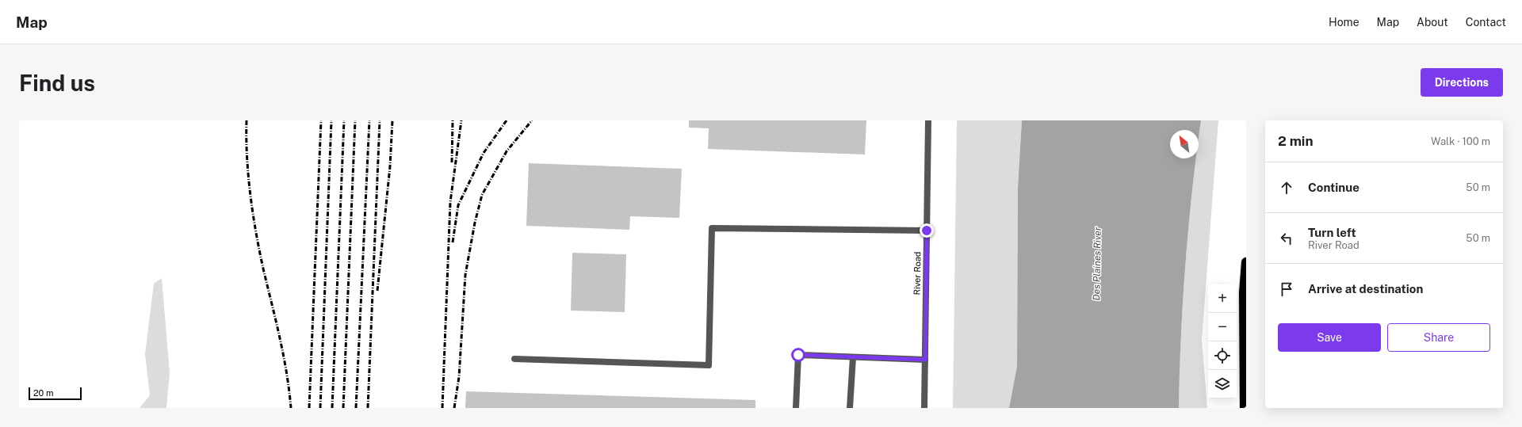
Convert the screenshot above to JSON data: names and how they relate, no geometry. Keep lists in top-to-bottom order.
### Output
{
  "streets": {
    "street": ["River Road"]
  },
  "water": ["Des Plaines River"],
  "scale_bar": "20 m",
  "north": "top left",
  "page": {
    "header": "Map",
    "nav": [
      "Home",
      "Map",
      "About",
      "Contact"
    ],
    "buttons": [
      "Directions",
      ["Save", "Share"]
    ],
    "title": "Find us",
    "heading": ["2 min", "Walk · 100 m"],
    "list": [
      ["Continue", "50 m"],
      ["Turn left", "River Road", "50 m"],
      "Arrive at destination"
    ],
    "map_buttons": ["+", "−"],
    "scale": "20 m"
  }
}
